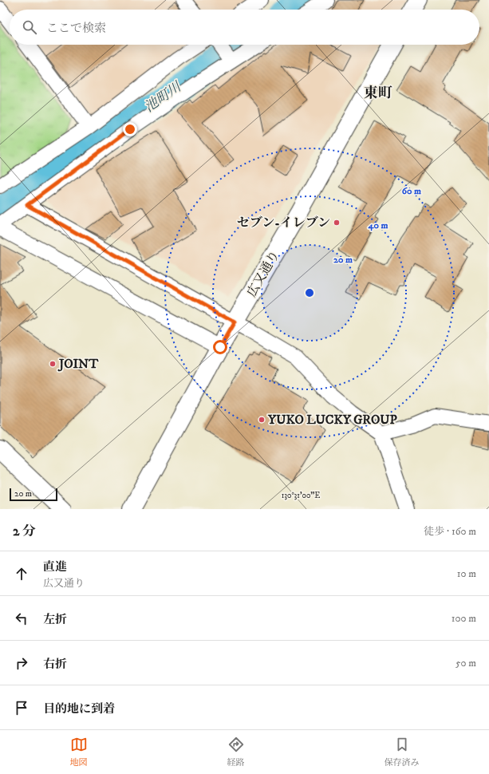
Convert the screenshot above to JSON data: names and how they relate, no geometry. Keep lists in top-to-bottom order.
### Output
{
  "streets": {
    "street": ["広又通り"]
  },
  "districts": ["東町"],
  "water": ["池町川"],
  "places": ["セブン-イレブン", "JOINT", "YUKO LUCKY GROUP"],
  "scale_bar": "20 m",
  "page": {
    "search": "ここで検索",
    "scale": "20 m",
    "heading": ["2 分", "徒歩 · 160 m"],
    "list": [
      ["直進", "広又通り", "10 m"],
      ["左折", "100 m"],
      ["右折", "50 m"],
      "目的地に到着"
    ],
    "nav": ["地図", "経路", "保存済み"]
  },
  "coordinates": ["130°31'00\"E"],
  "rings": ["60 m", "40 m", "20 m"]
}
